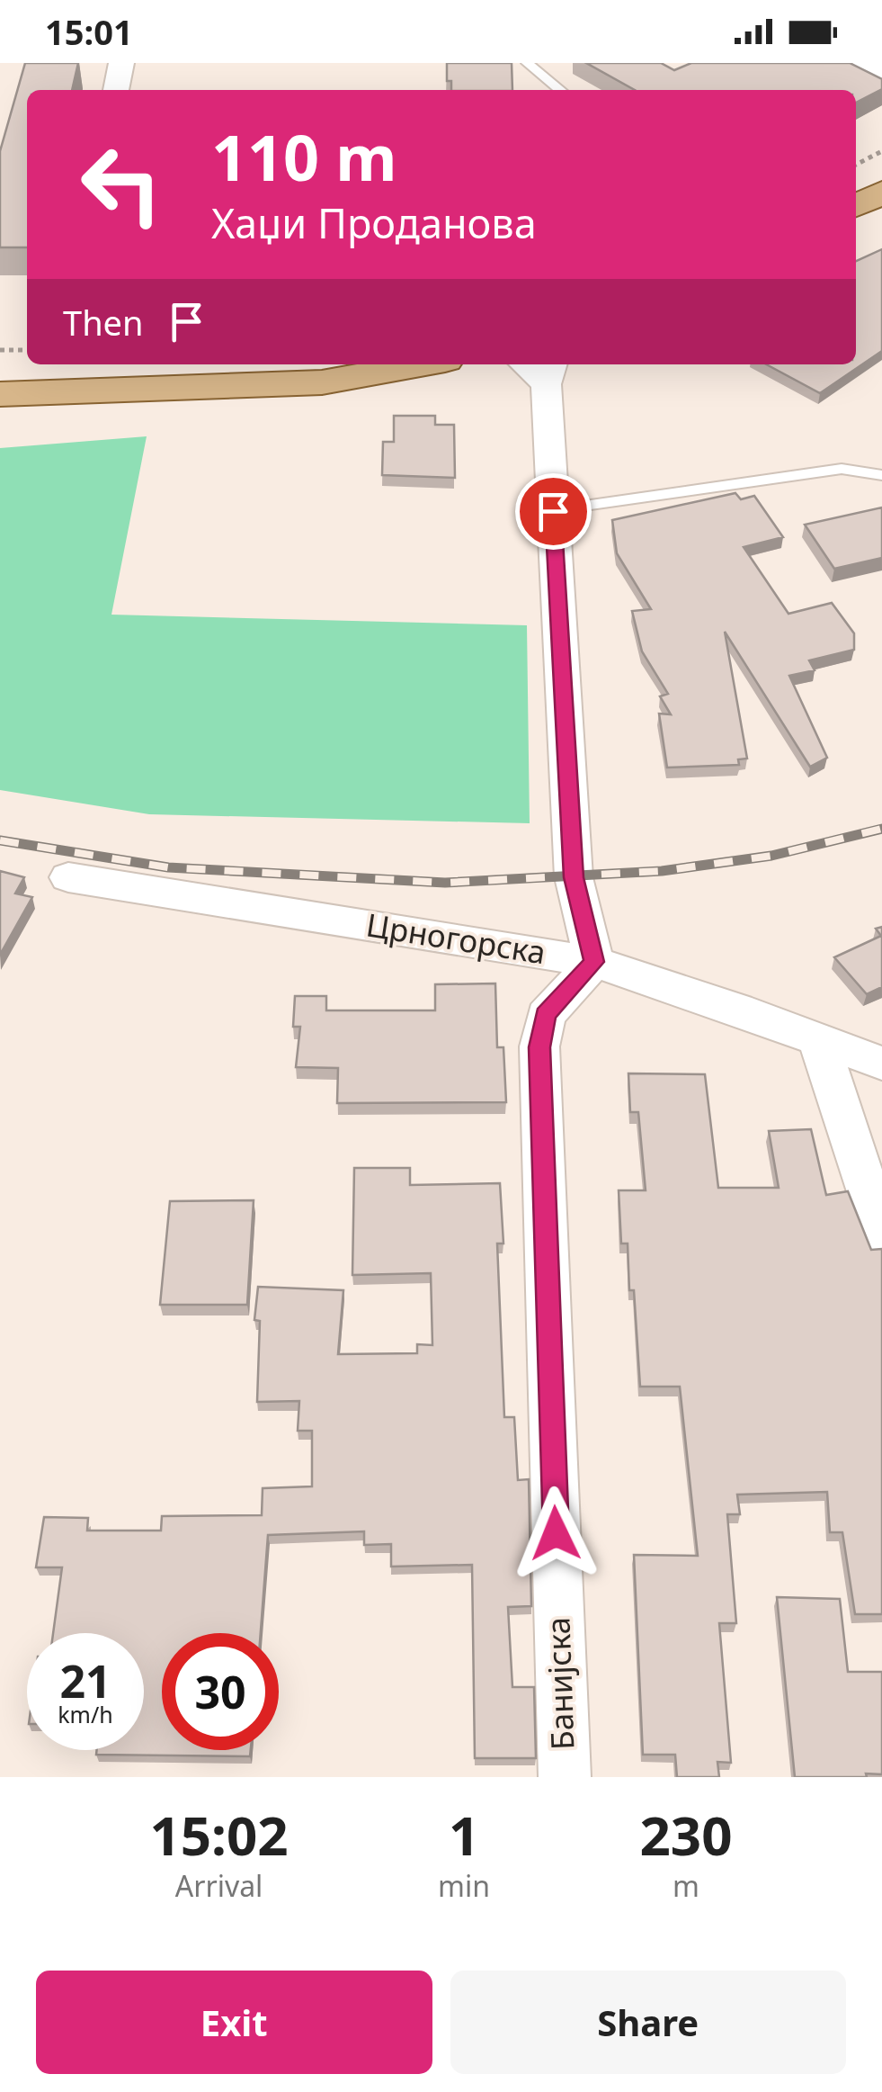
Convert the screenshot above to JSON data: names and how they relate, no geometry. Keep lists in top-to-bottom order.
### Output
{
  "streets": {
    "street": ["Црногорска", "Банијска"]
  },
  "crossings": [
    ["Црногорска", "Банијска"]
  ],
  "page": {
    "status": "15:01",
    "turn": ["110 m", "Хаџи Проданова"],
    "then": "Then",
    "speed": "21 km/h",
    "limit": "30",
    "eta": [
      "15:02",
      "Arrival",
      "1",
      "min",
      "230",
      "m"
    ],
    "buttons": ["Exit", "Share"]
  }
}
